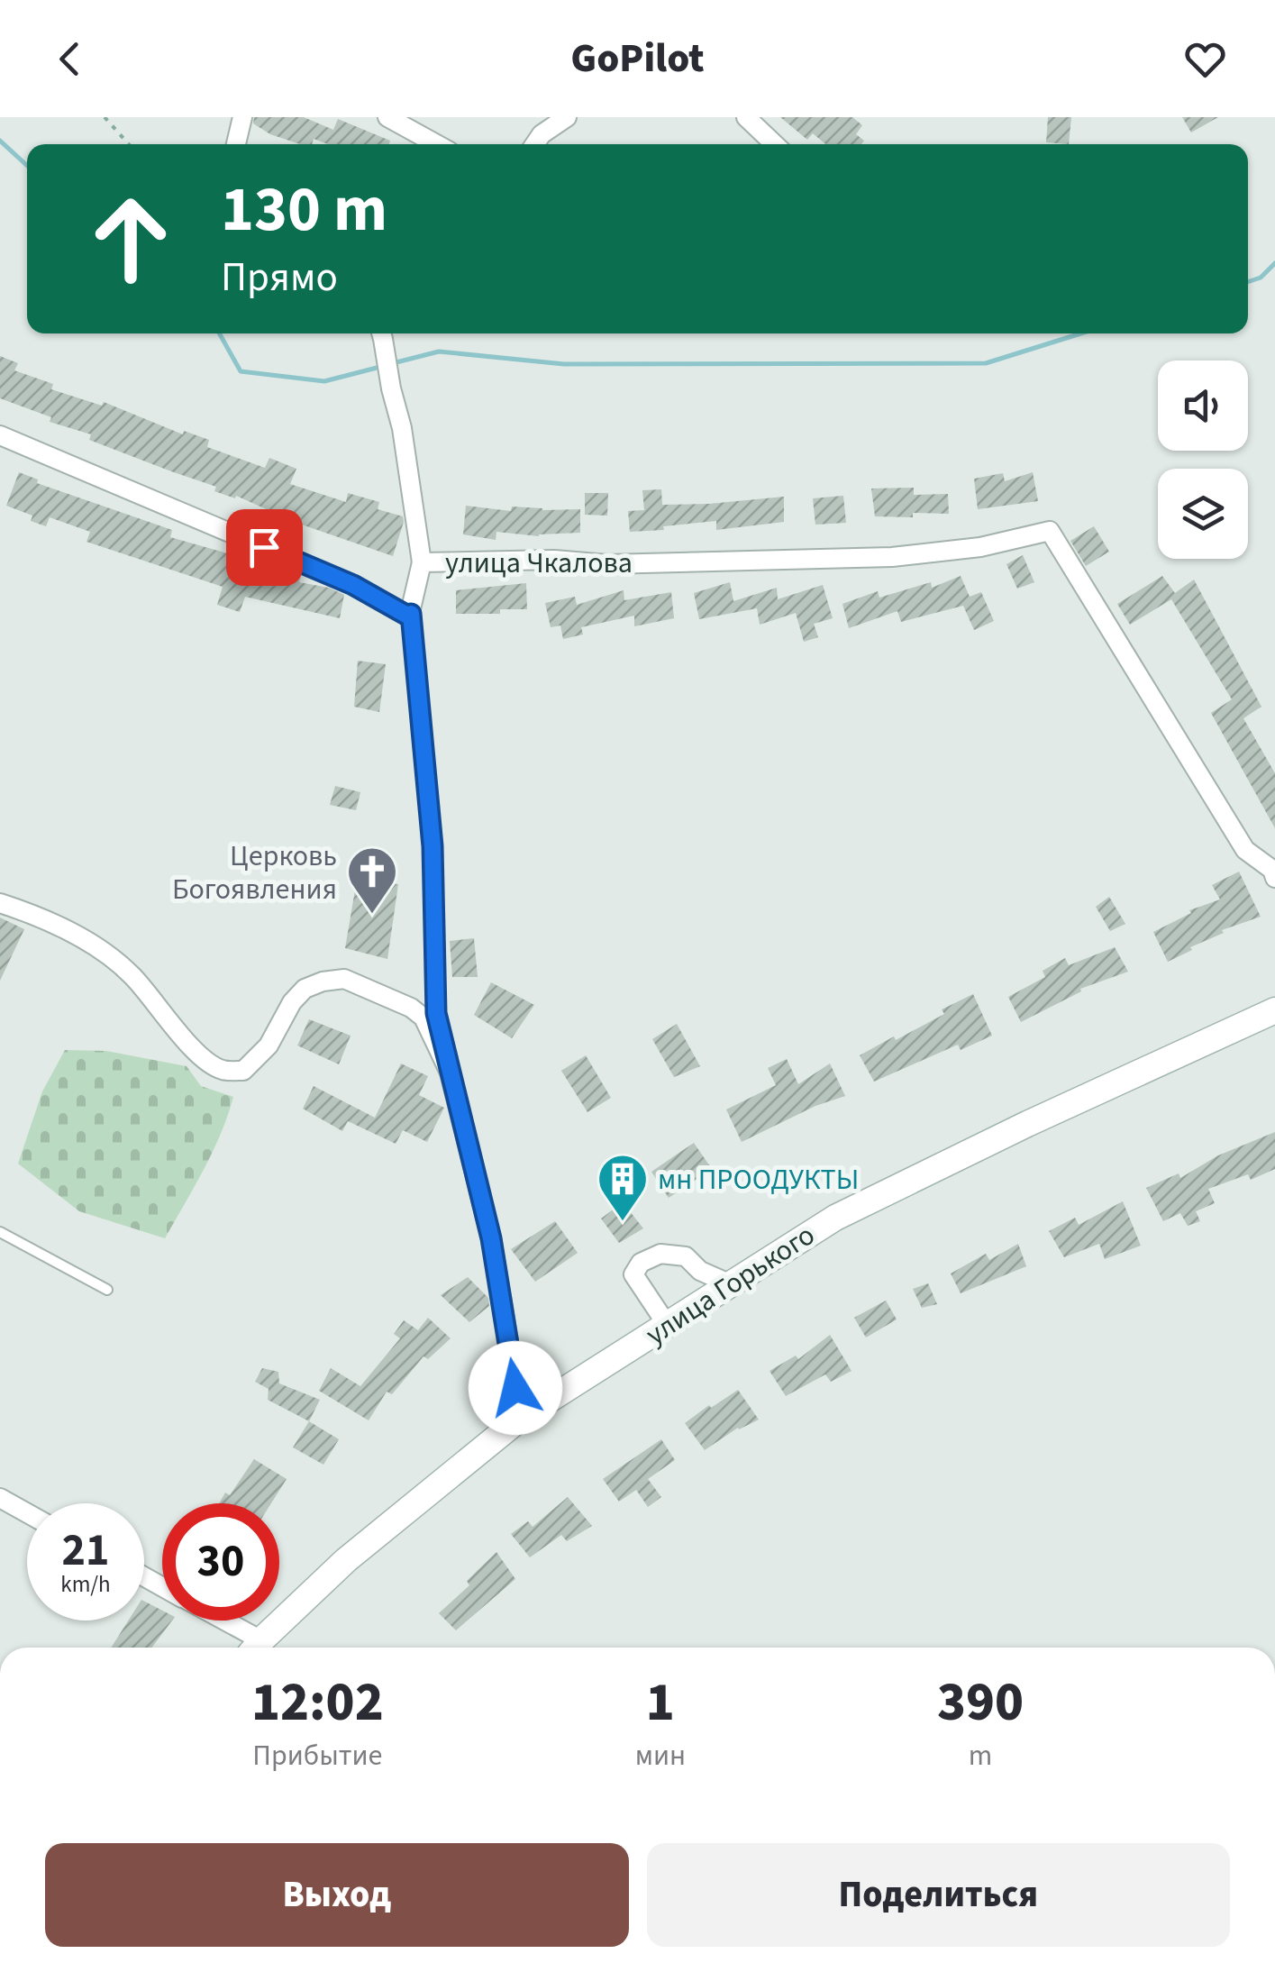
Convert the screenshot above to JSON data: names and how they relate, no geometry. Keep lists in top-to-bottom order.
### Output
{
  "streets": {
    "main road": ["улица Горького"],
    "street": ["улица Чкалова"]
  },
  "places": {
    "church": ["Церковь Богоявления"],
    "building": ["мн ПРООДУКТЫ"]
  },
  "page": {
    "header": "GoPilot",
    "turn": ["130 m", "Прямо"],
    "speed": "21 km/h",
    "limit": "30",
    "eta": [
      "12:02",
      "Прибытие",
      "1",
      "мин",
      "390",
      "m"
    ],
    "buttons": ["Выход", "Поделиться"]
  }
}
